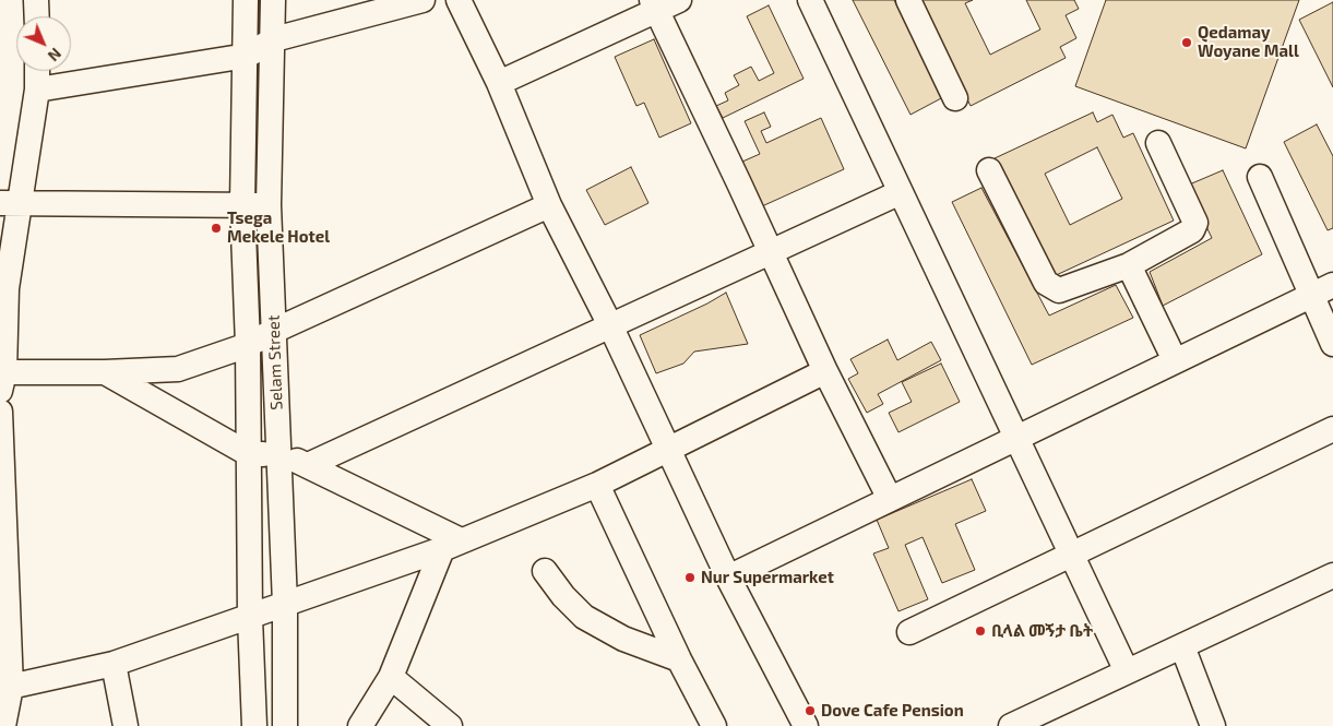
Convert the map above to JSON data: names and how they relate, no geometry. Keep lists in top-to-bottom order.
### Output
{
  "streets": {
    "street": ["Selam Street"]
  },
  "places": [
    "Qedamay Woyane Mall",
    "Tsega Mekele Hotel",
    "Nur Supermarket",
    "ቢላል መኝታ ቤት",
    "Dove Cafe Pension"
  ],
  "north": "bottom right"
}
